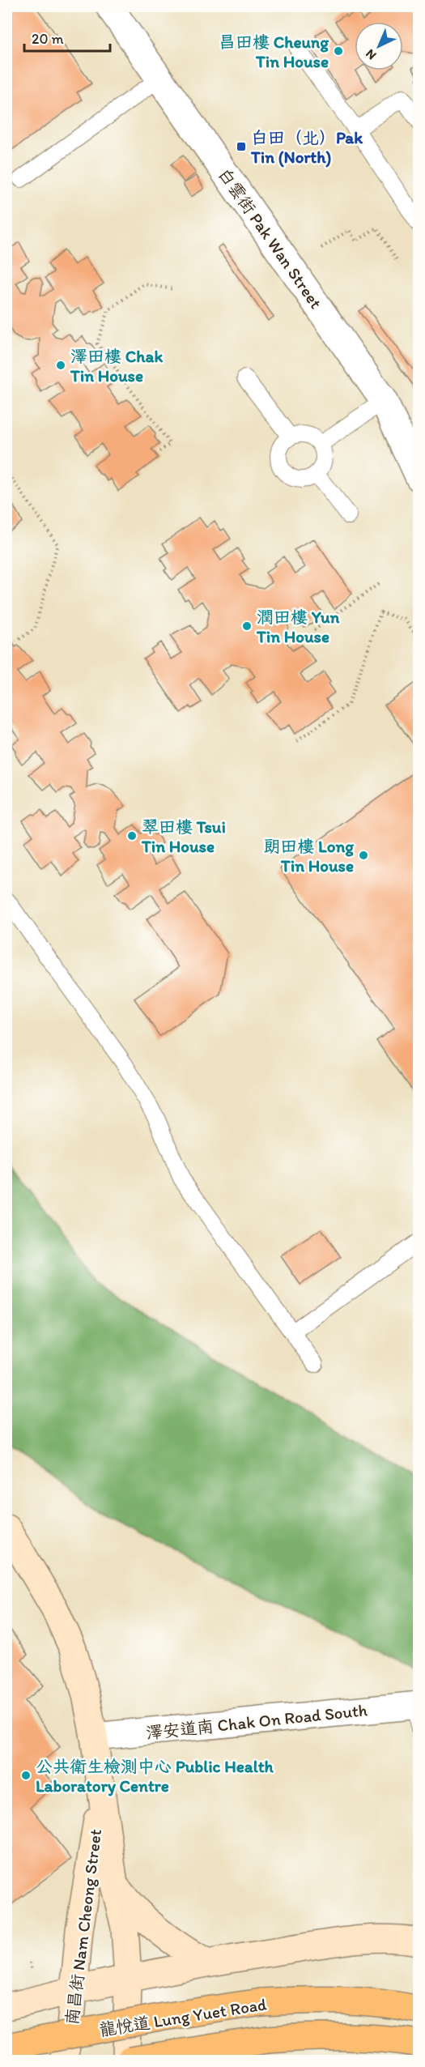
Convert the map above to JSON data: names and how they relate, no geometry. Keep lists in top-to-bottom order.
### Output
{
  "streets": {
    "main road": ["南昌街 Nam Cheong Street", "龍悅道 Lung Yuet Road"],
    "street": ["白雲街 Pak Wan Street", "澤安道南 Chak On Road South"]
  },
  "crossings": [
    ["澤安道南 Chak On Road South", "南昌街 Nam Cheong Street"],
    ["南昌街 Nam Cheong Street", "龍悅道 Lung Yuet Road"]
  ],
  "places": {
    "other": [
      "昌田樓 Cheung Tin House",
      "澤田樓 Chak Tin House",
      "潤田樓 Yun Tin House",
      "翠田樓 Tsui Tin House",
      "朗田樓 Long Tin House",
      "公共衛生檢測中心 Public Health Laboratory Centre"
    ],
    "transit": ["白田（北）Pak Tin (North)"]
  },
  "scale_bar": "20 m",
  "north": "bottom left"
}
